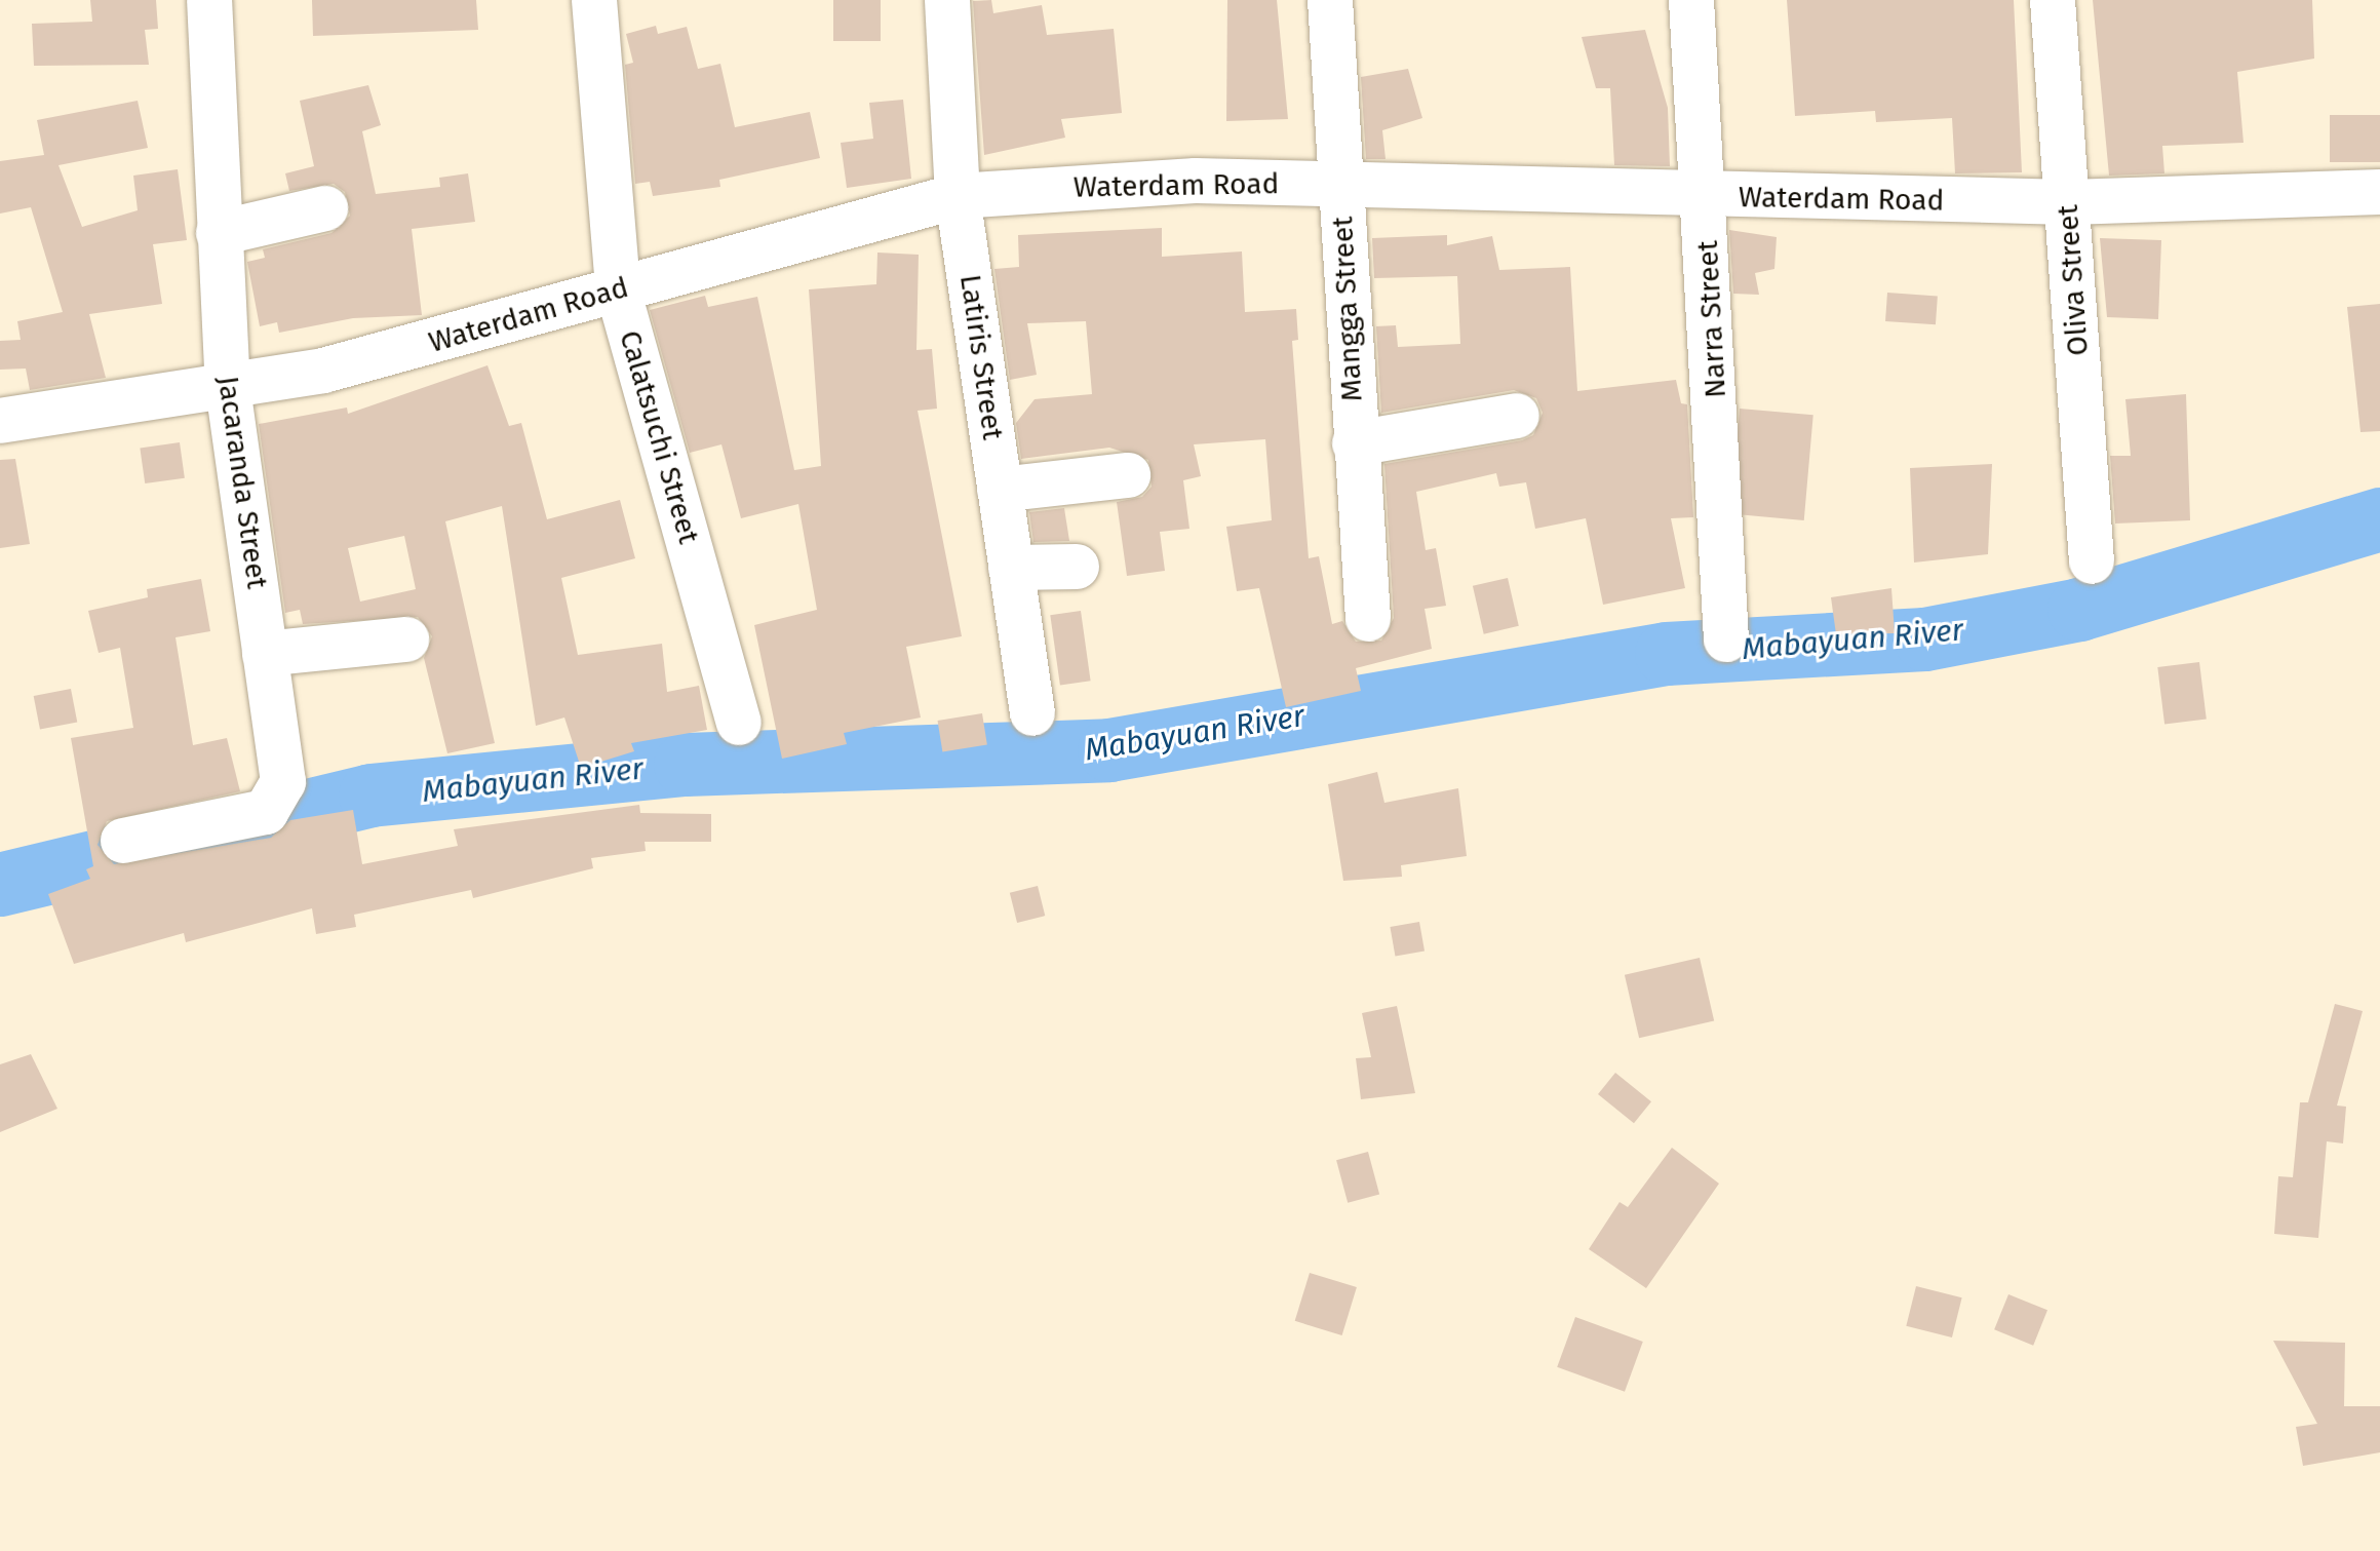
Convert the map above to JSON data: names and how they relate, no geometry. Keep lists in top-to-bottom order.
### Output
{
  "streets": {
    "street": [
      "Waterdam Road",
      "Oliva Street",
      "Mangga Street",
      "Narra Street",
      "Latiris Street",
      "Calatsuchi Street",
      "Jacaranda Street"
    ]
  },
  "crossings": [
    ["Waterdam Road", "Oliva Street"],
    ["Waterdam Road", "Mangga Street"],
    ["Waterdam Road", "Narra Street"],
    ["Waterdam Road", "Latiris Street"],
    ["Waterdam Road", "Calatsuchi Street"],
    ["Waterdam Road", "Jacaranda Street"]
  ],
  "water": ["Mabayuan River"]
}
